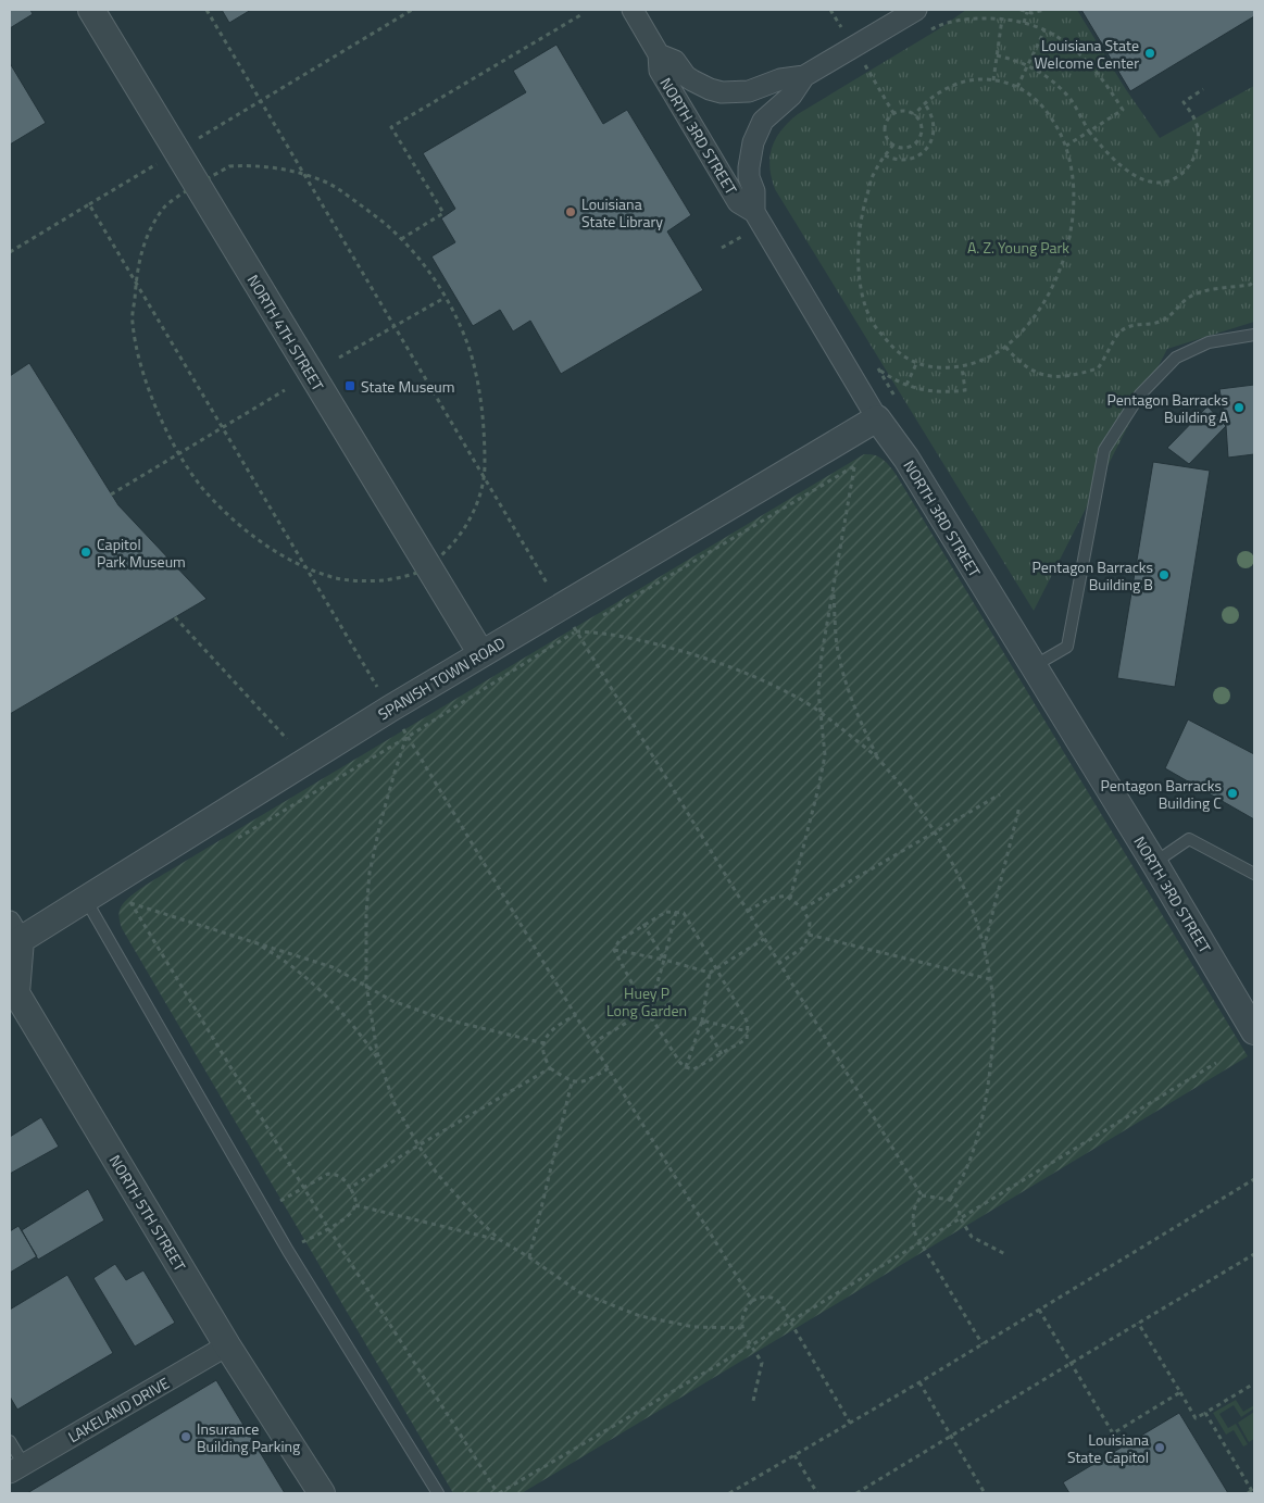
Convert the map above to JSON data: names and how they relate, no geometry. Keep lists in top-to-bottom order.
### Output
{
  "streets": {
    "street": [
      "NORTH 3RD STREET",
      "NORTH 4TH STREET",
      "SPANISH TOWN ROAD",
      "NORTH 5TH STREET",
      "LAKELAND DRIVE"
    ]
  },
  "crossings": [
    ["NORTH 3RD STREET", "SPANISH TOWN ROAD"],
    ["NORTH 4TH STREET", "SPANISH TOWN ROAD"],
    ["SPANISH TOWN ROAD", "NORTH 5TH STREET"],
    ["NORTH 5TH STREET", "LAKELAND DRIVE"]
  ],
  "parks": ["A. Z. Young Park", "Huey P Long Garden"],
  "places": {
    "other": [
      "Louisiana State Welcome Center",
      "Louisiana State Library",
      "Pentagon Barracks Building A",
      "Capitol Park Museum",
      "Pentagon Barracks Building B",
      "Pentagon Barracks Building C",
      "Insurance Building Parking",
      "Louisiana State Capitol"
    ],
    "transit": ["State Museum"]
  }
}
